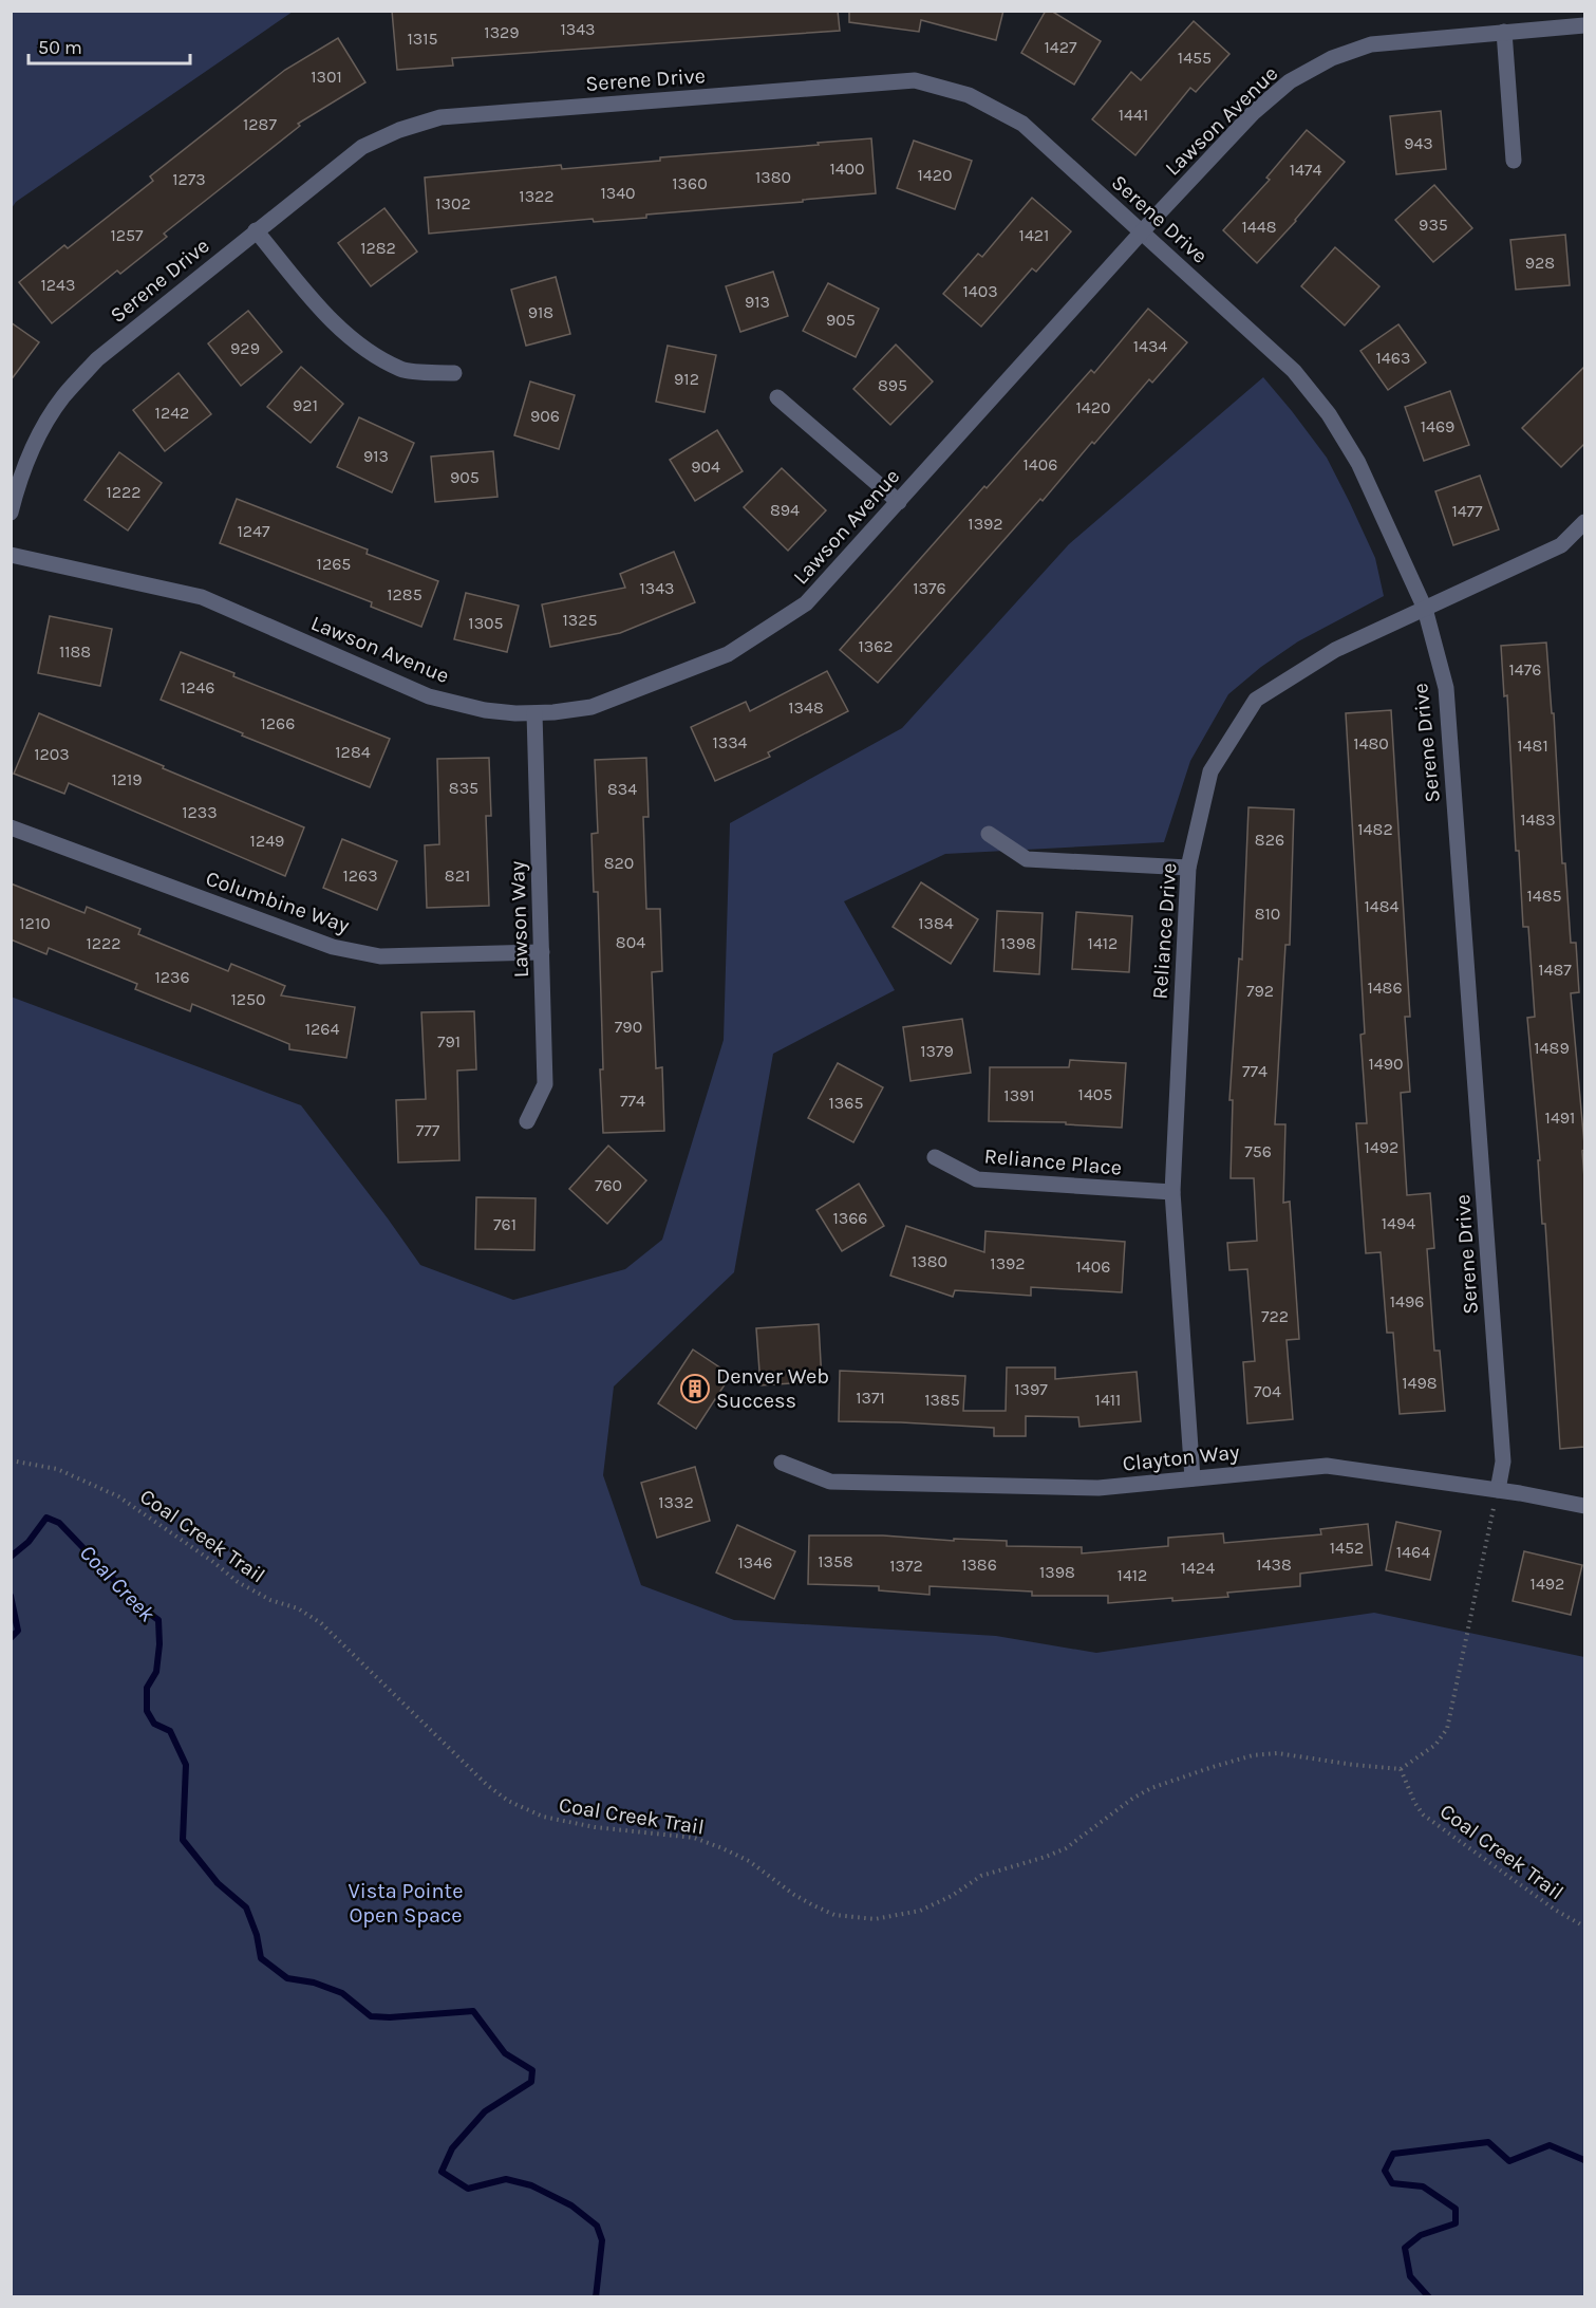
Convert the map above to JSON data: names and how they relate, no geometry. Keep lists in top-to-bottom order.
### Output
{
  "streets": {
    "street": [
      "Serene Drive",
      "Lawson Avenue",
      "Columbine Way",
      "Lawson Way",
      "Reliance Drive",
      "Reliance Place",
      "Clayton Way"
    ],
    "path": ["Coal Creek Trail"]
  },
  "crossings": [
    ["Serene Drive", "Lawson Avenue"],
    ["Serene Drive", "Reliance Drive"],
    ["Serene Drive", "Clayton Way"],
    ["Lawson Avenue", "Lawson Way"],
    ["Columbine Way", "Lawson Way"],
    ["Reliance Drive", "Reliance Place"],
    ["Reliance Drive", "Clayton Way"]
  ],
  "water": ["Coal Creek"],
  "parks": ["Vista Pointe Open Space"],
  "places": {
    "building": ["Denver Web Success"]
  },
  "house_numbers": [
    "1343",
    "1329",
    "1315",
    "1427",
    "1455",
    "1301",
    "1441",
    "1287",
    "943",
    "1400",
    "1474",
    "1420",
    "1380",
    "1273",
    "1360",
    "1340",
    "1322",
    "1302",
    "935",
    "1448",
    "1257",
    "1421",
    "1282",
    "928",
    "1243",
    "1403",
    "913",
    "918",
    "905",
    "1434",
    "929",
    "1463",
    "912",
    "895",
    "921",
    "1420",
    "1242",
    "906",
    "1469",
    "913",
    "1406",
    "904",
    "905",
    "1222",
    "894",
    "1477",
    "1392",
    "1247",
    "1265",
    "1343",
    "1376",
    "1285",
    "1325",
    "1305",
    "1362",
    "1188",
    "1476",
    "1246",
    "1348",
    "1266",
    "1334",
    "1480",
    "1481",
    "1284",
    "1203",
    "1219",
    "835",
    "834",
    "1233",
    "1483",
    "1482",
    "826",
    "1249",
    "820",
    "1263",
    "821",
    "1485",
    "1484",
    "810",
    "1210",
    "1384",
    "804",
    "1222",
    "1398",
    "1412",
    "1487",
    "1236",
    "1486",
    "792",
    "1250",
    "790",
    "1264",
    "791",
    "1489",
    "1379",
    "1490",
    "774",
    "1405",
    "1391",
    "774",
    "1365",
    "1491",
    "777",
    "1492",
    "756",
    "760",
    "1366",
    "1494",
    "761",
    "1380",
    "1392",
    "1406",
    "1496",
    "722",
    "1498",
    "1397",
    "704",
    "1371",
    "1385",
    "1411",
    "1332",
    "1452",
    "1464",
    "1358",
    "1346",
    "1386",
    "1438",
    "1372",
    "1424",
    "1398",
    "1412",
    "1492"
  ],
  "scale_bar": "50 m"
}
